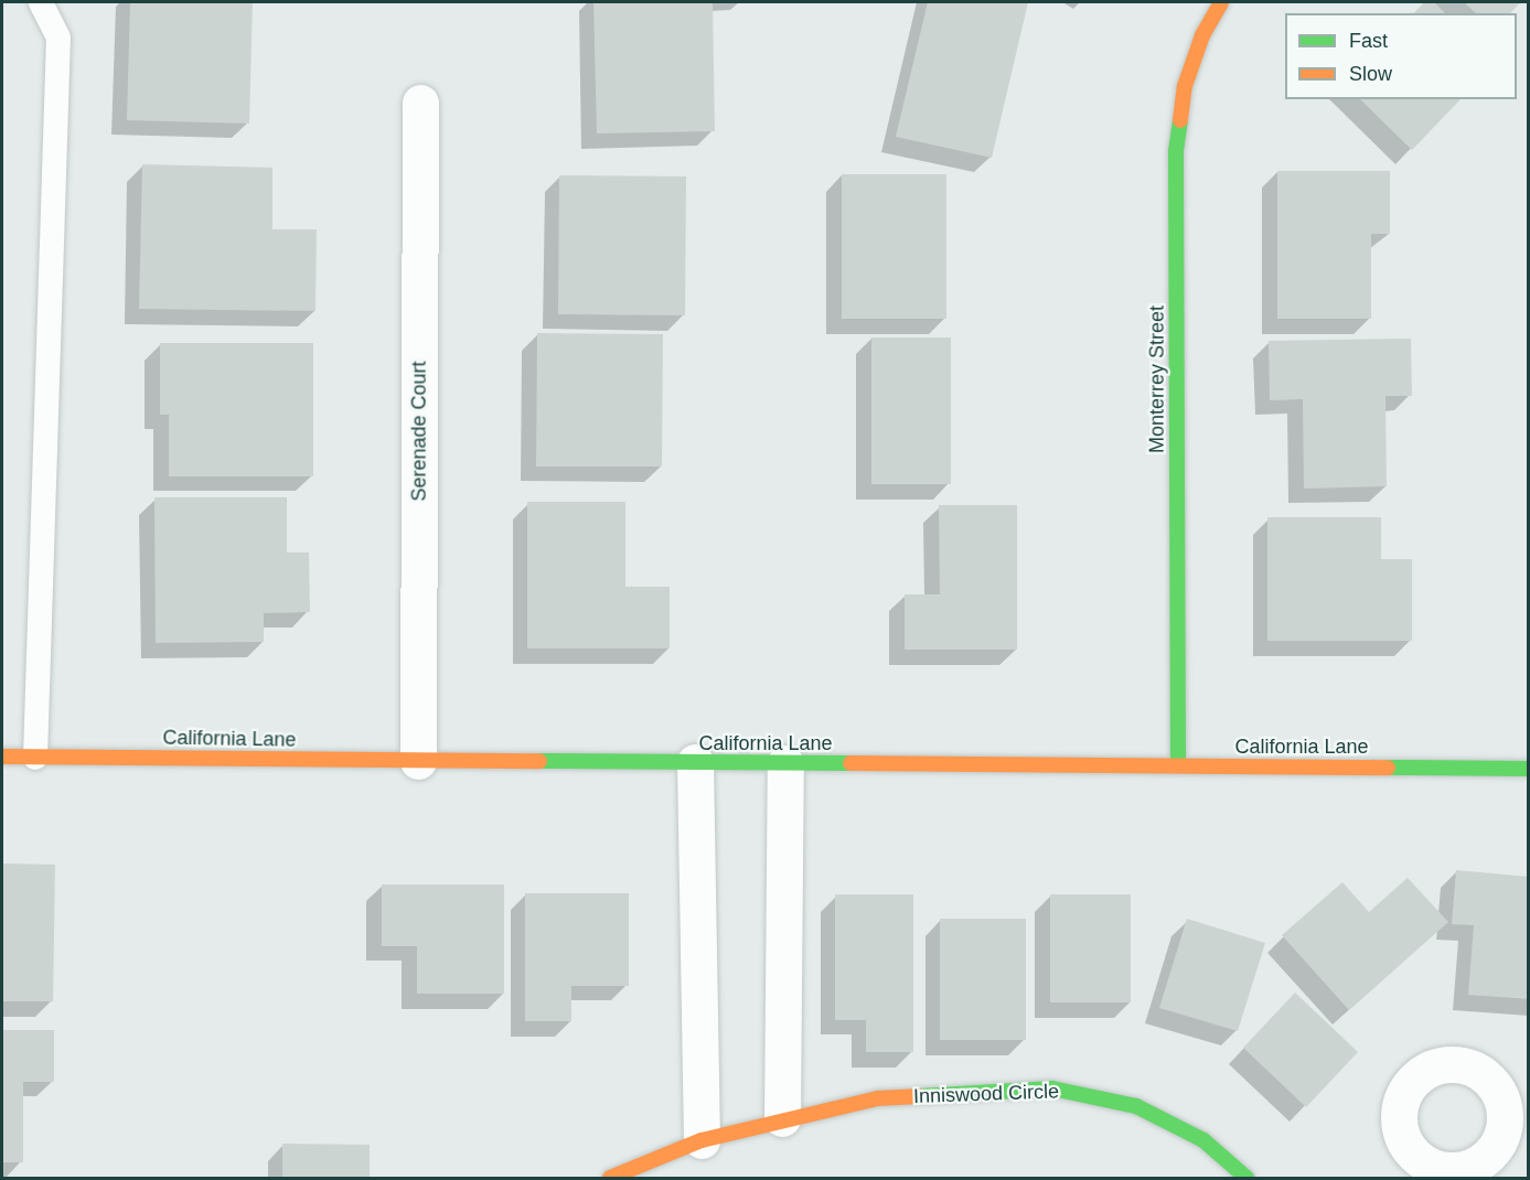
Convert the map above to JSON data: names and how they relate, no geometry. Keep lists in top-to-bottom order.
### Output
{
  "streets": {
    "street": [
      "Monterrey Street",
      "Serenade Court",
      "California Lane",
      "Inniswood Circle"
    ]
  },
  "crossings": [
    ["Monterrey Street", "California Lane"],
    ["Serenade Court", "California Lane"]
  ],
  "legend": ["Fast", "Slow"]
}
